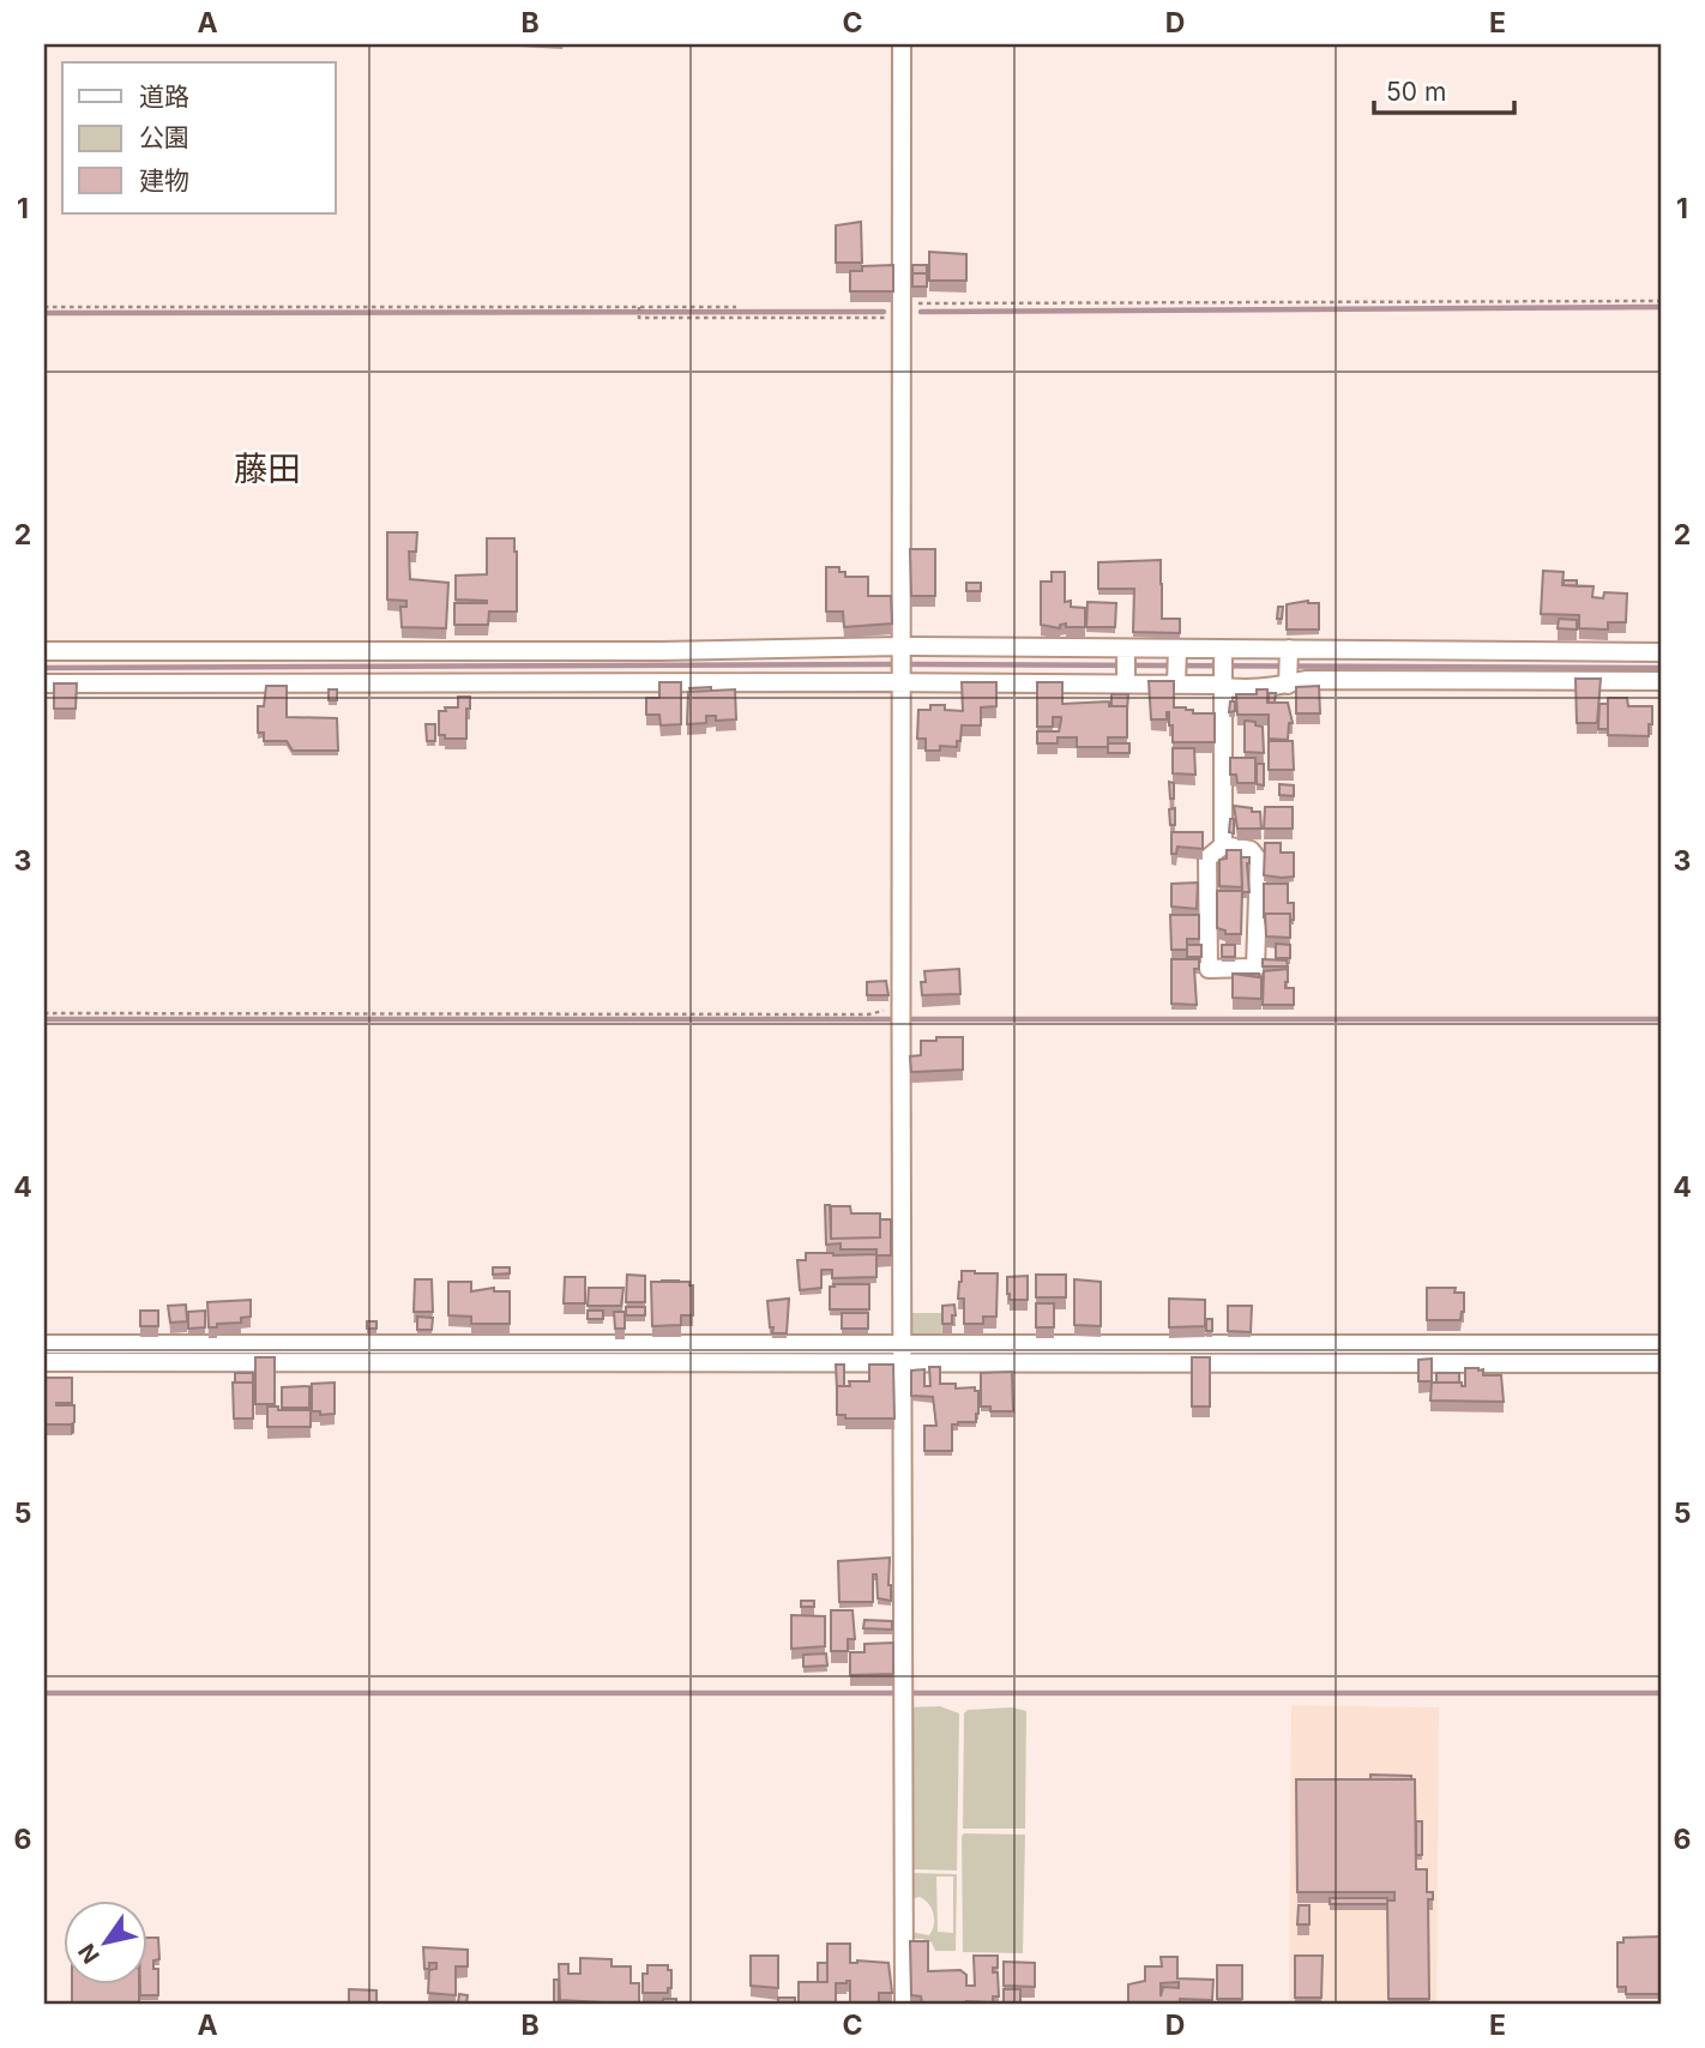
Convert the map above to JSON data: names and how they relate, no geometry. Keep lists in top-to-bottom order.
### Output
{
  "districts": ["藤田"],
  "legend": ["道路", "公園", "建物"],
  "scale_bar": "50 m",
  "north": "bottom left",
  "grid": {
    "columns": [
      "A",
      "B",
      "C",
      "D",
      "E"
    ],
    "rows": [
      "1",
      "2",
      "3",
      "4",
      "5",
      "6"
    ]
  }
}
